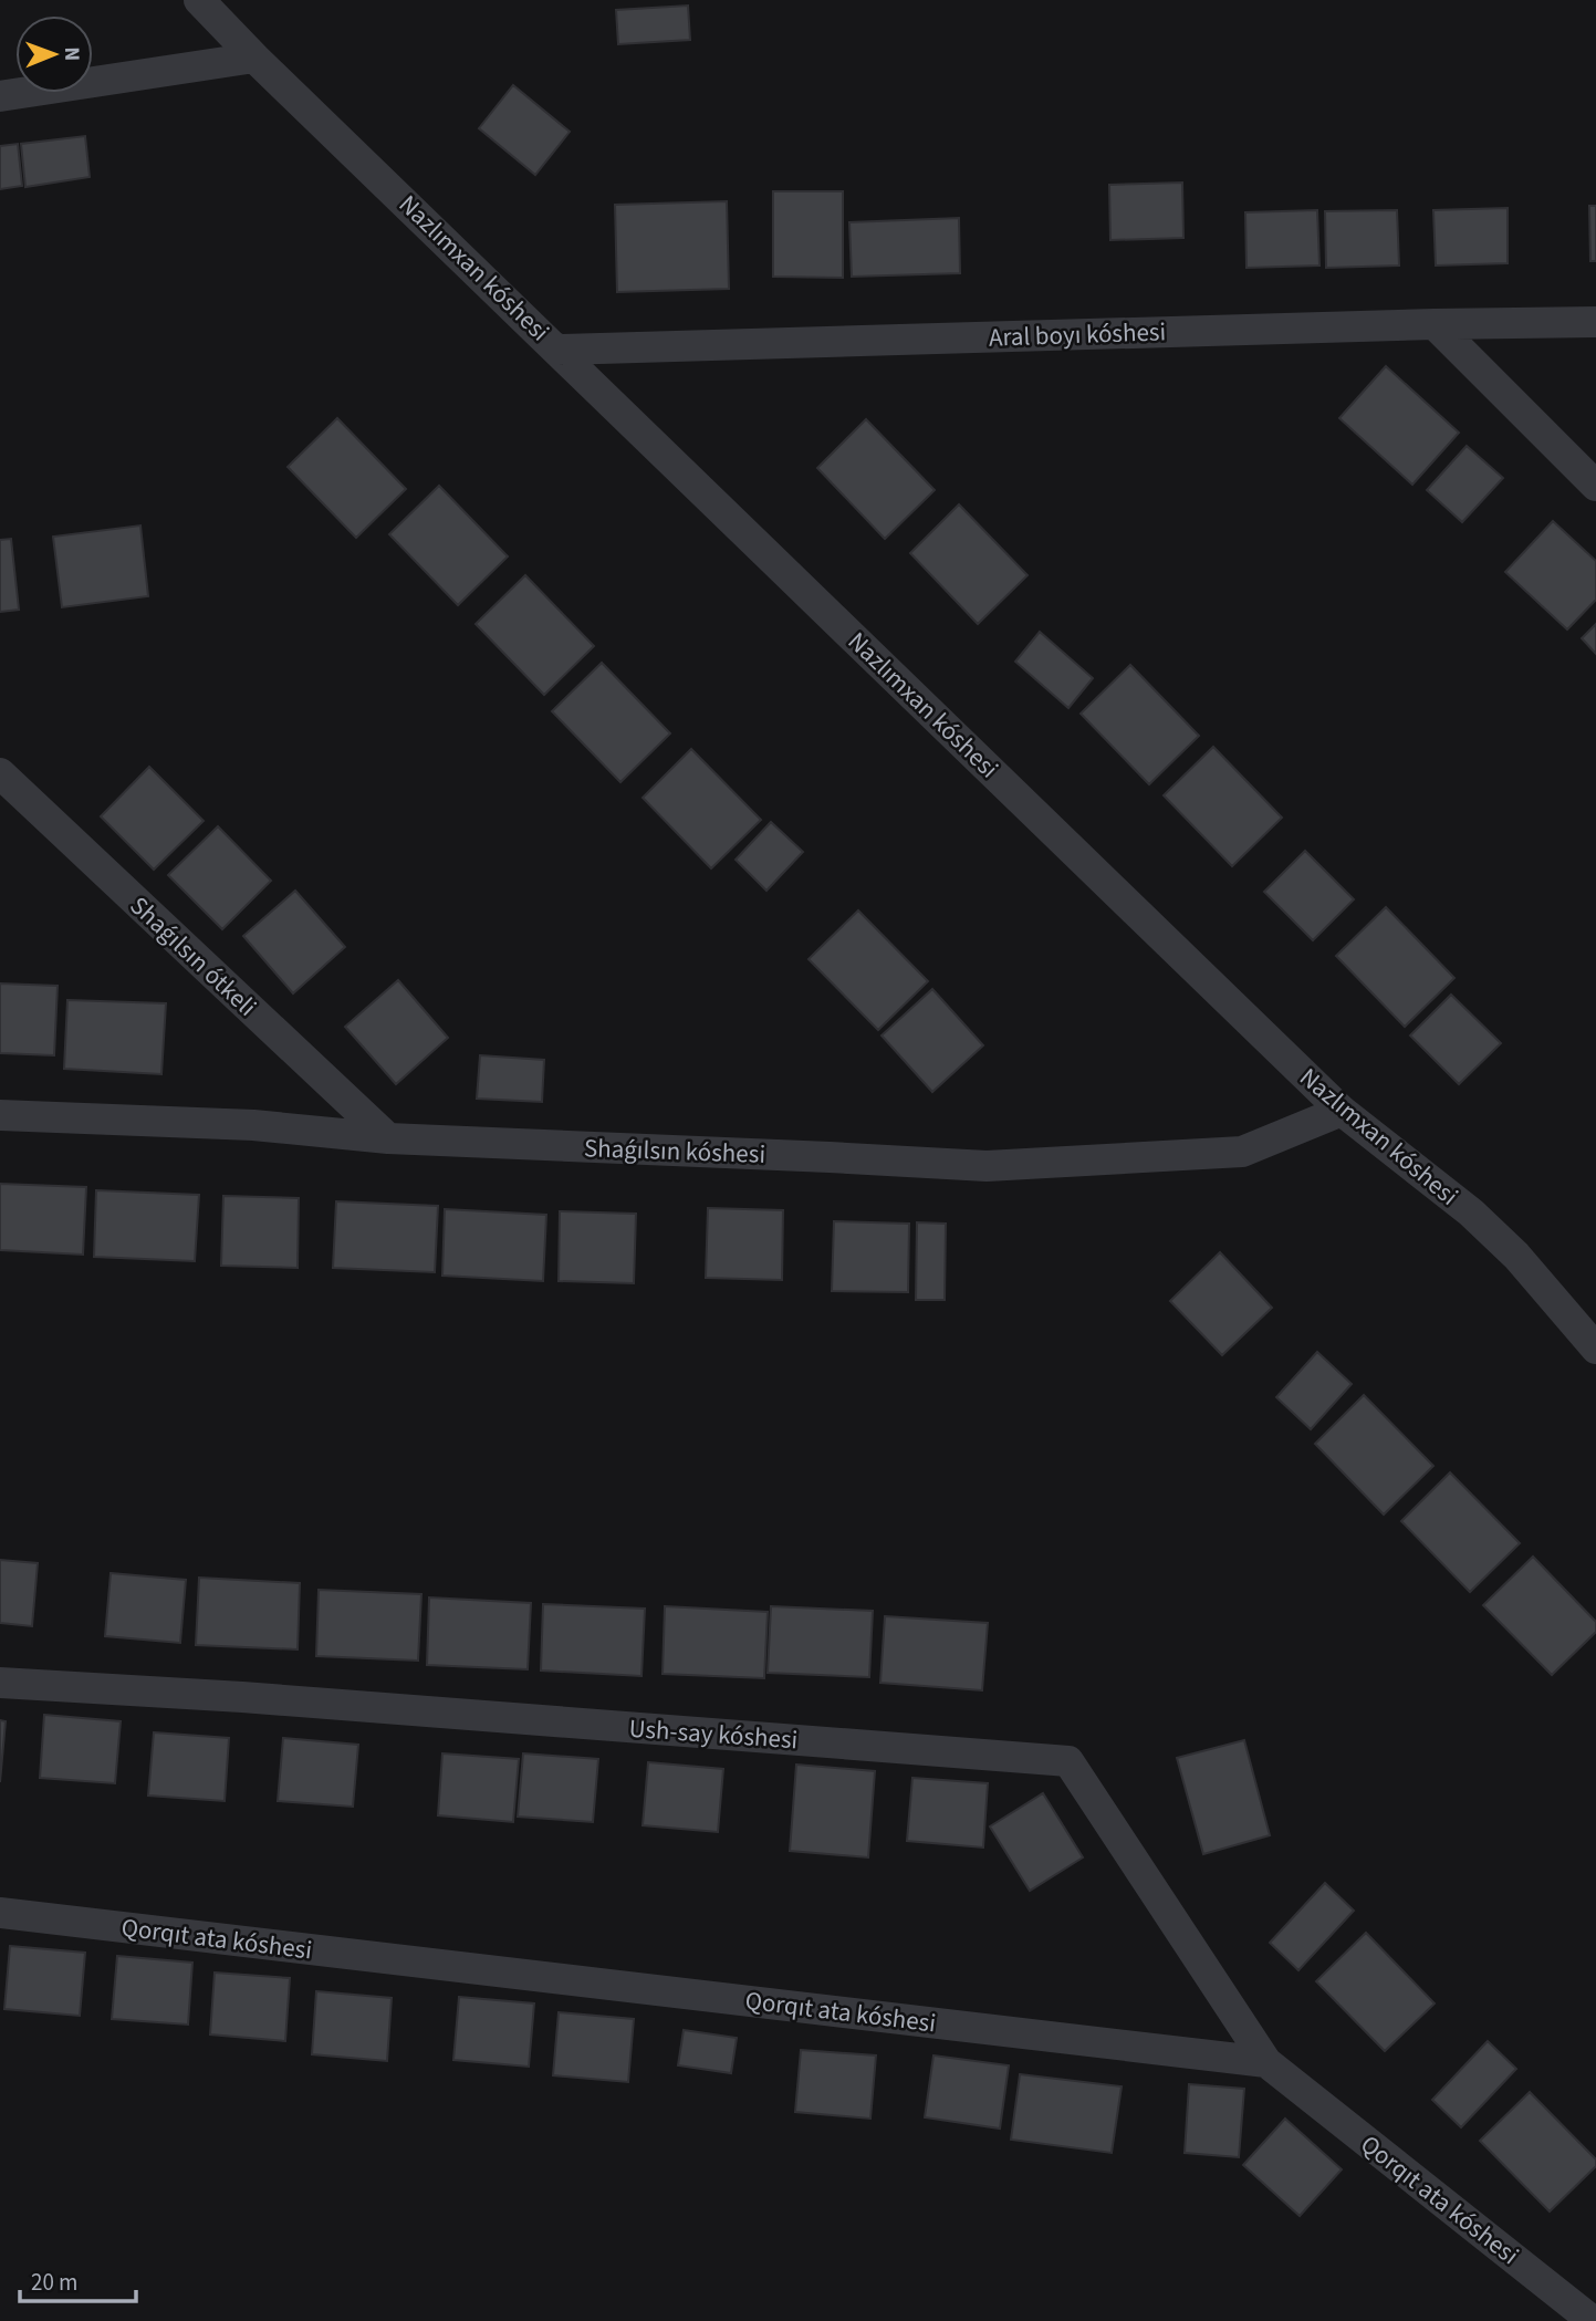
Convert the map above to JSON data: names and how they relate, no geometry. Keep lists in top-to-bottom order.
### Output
{
  "streets": {
    "street": [
      "Nazlımxan kóshesi",
      "Aral boyı kóshesi",
      "Shaǵılsın ótkeli",
      "Shaǵılsın kóshesi",
      "Ush-say kóshesi",
      "Qorqıt ata kóshesi"
    ]
  },
  "crossings": [
    ["Nazlımxan kóshesi", "Aral boyı kóshesi"],
    ["Nazlımxan kóshesi", "Shaǵılsın kóshesi"],
    ["Shaǵılsın ótkeli", "Shaǵılsın kóshesi"],
    ["Ush-say kóshesi", "Qorqıt ata kóshesi"]
  ],
  "scale_bar": "20 m",
  "north": "right"
}
